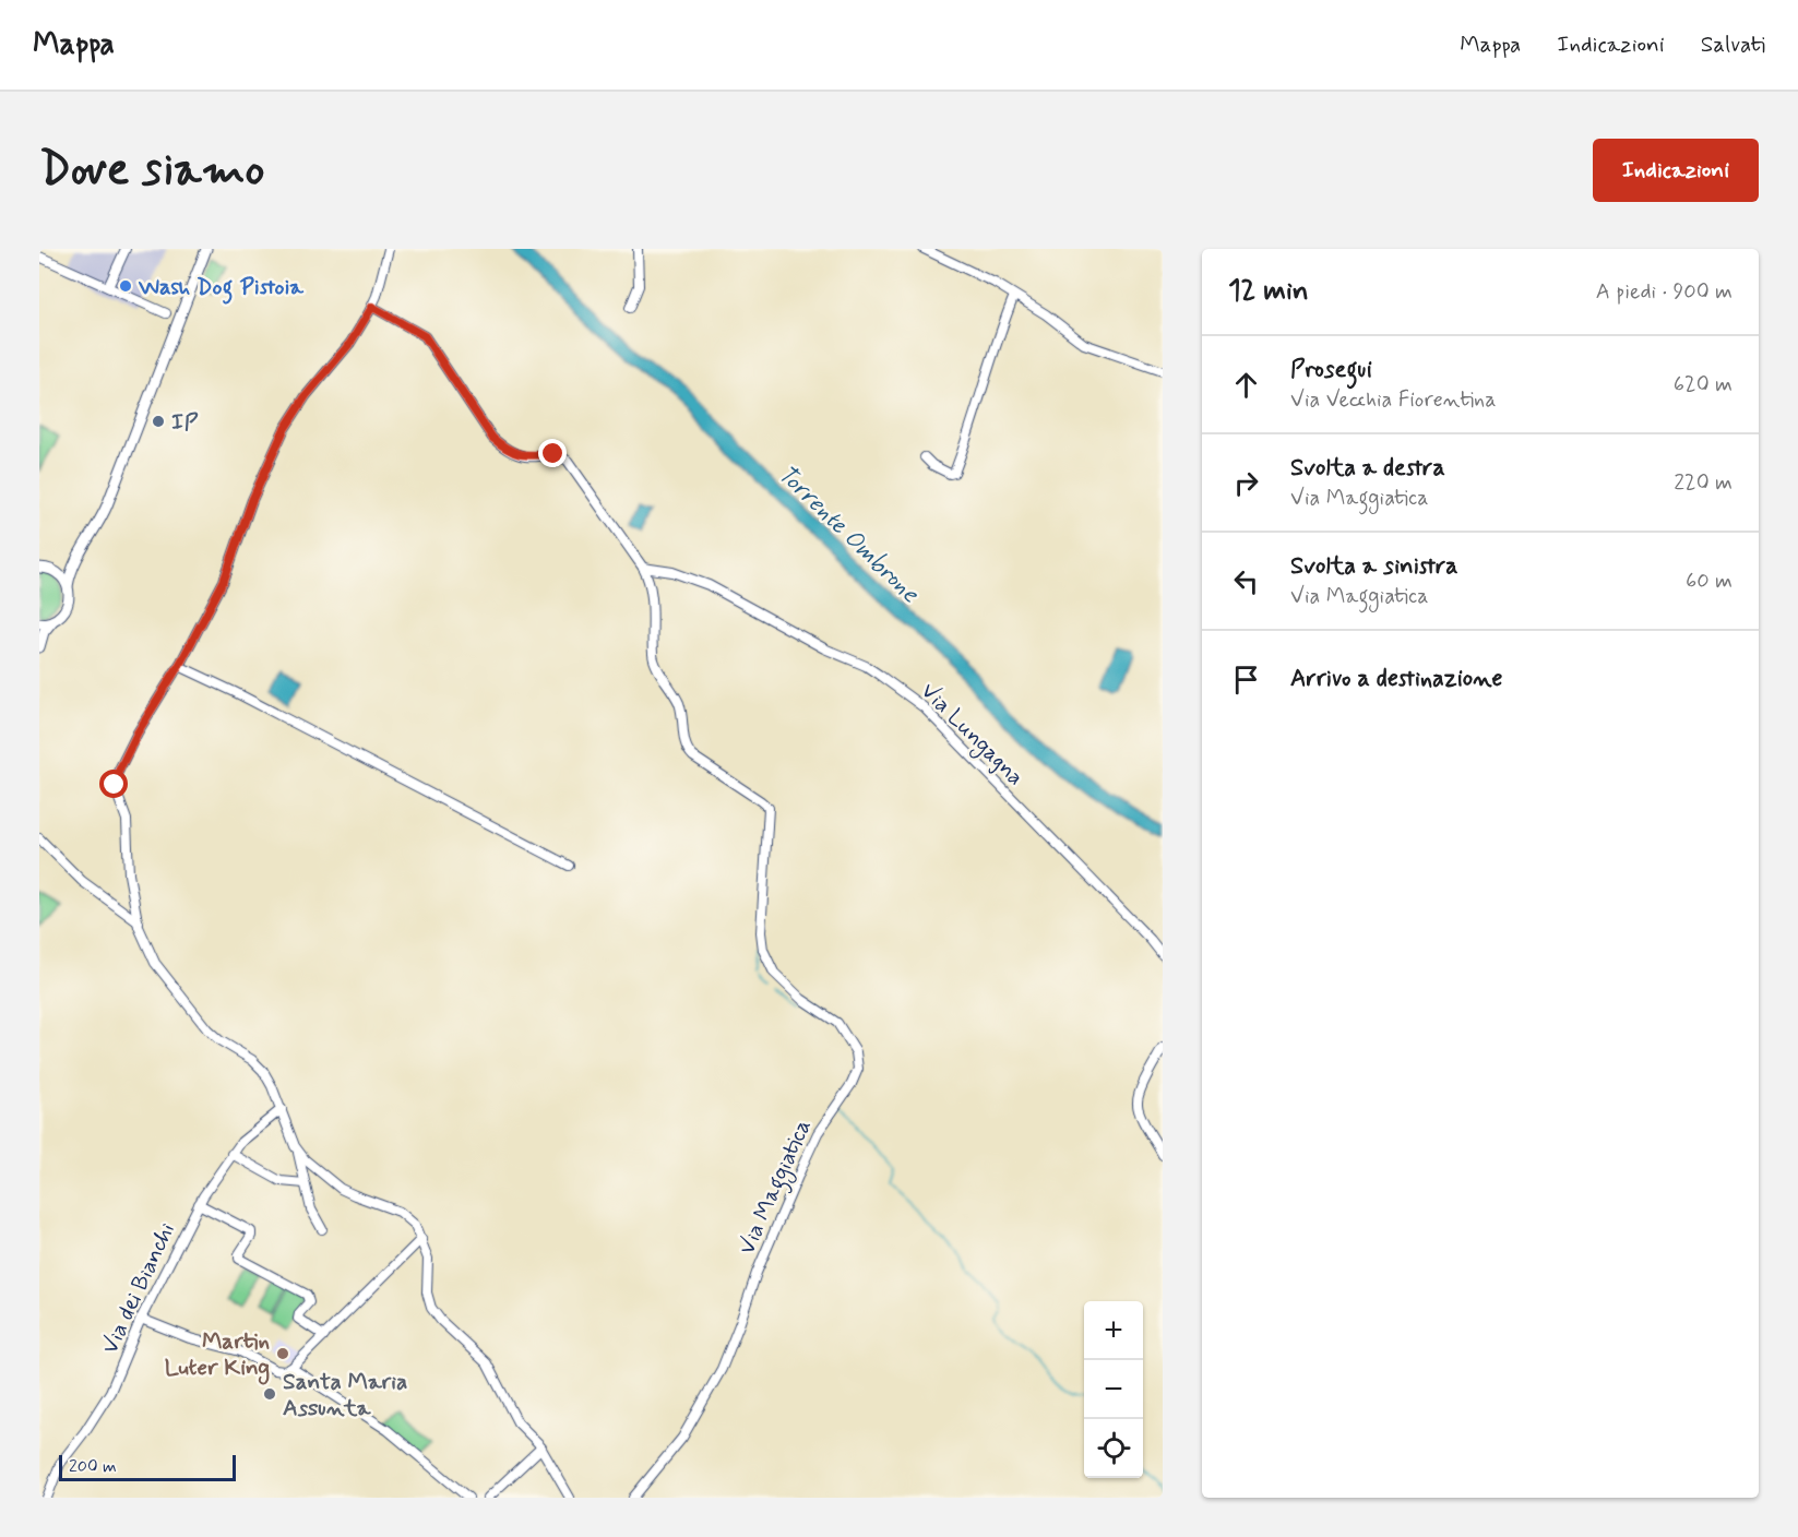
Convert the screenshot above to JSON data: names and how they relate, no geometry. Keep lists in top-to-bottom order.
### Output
{
  "streets": {
    "street": ["Via Lungagna", "Via Maggiatica", "Via dei Bianchi"]
  },
  "crossings": [
    ["Via Lungagna", "Via Maggiatica"]
  ],
  "water": ["Torrente Ombrone"],
  "places": [
    "Wash Dog Pistoia",
    "IP",
    "Martin Luter King",
    "Santa Maria Assunta"
  ],
  "scale_bar": "200 m",
  "page": {
    "header": "Mappa",
    "nav": ["Mappa", "Indicazioni", "Salvati"],
    "buttons": "Indicazioni",
    "title": "Dove siamo",
    "heading": ["12 min", "A piedi · 900 m"],
    "list": [
      ["Prosegui", "Via Vecchia Fiorentina", "620 m"],
      ["Svolta a destra", "Via Maggiatica", "220 m"],
      ["Svolta a sinistra", "Via Maggiatica", "60 m"],
      "Arrivo a destinazione"
    ],
    "map_buttons": ["+", "−"],
    "scale": "200 m"
  }
}
